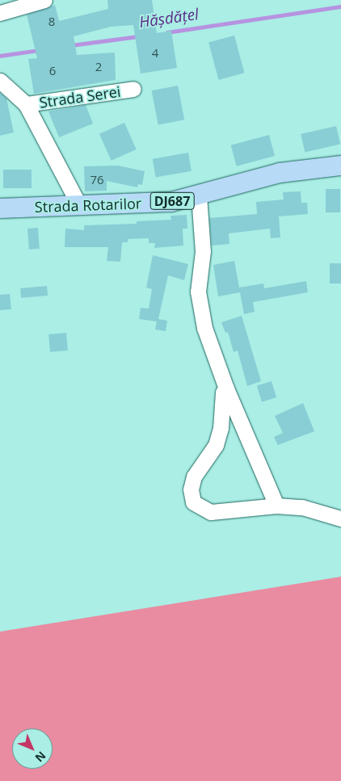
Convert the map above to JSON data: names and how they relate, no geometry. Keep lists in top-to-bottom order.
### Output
{
  "streets": {
    "main road": ["DJ687", "Strada Rotarilor"],
    "street": ["Strada Serei"]
  },
  "crossings": [
    ["Strada Serei", "Strada Rotarilor"]
  ],
  "water": ["Hășdățel"],
  "house_numbers": [
    "8",
    "4",
    "2",
    "6",
    "76"
  ],
  "north": "bottom right"
}
